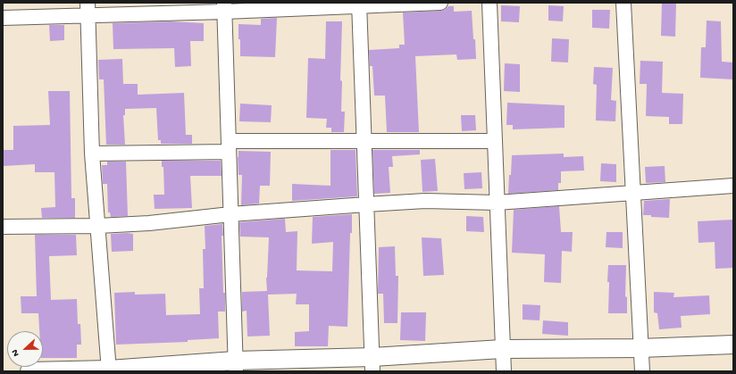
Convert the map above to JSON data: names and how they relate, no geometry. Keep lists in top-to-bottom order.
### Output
{
  "north": "left"
}
